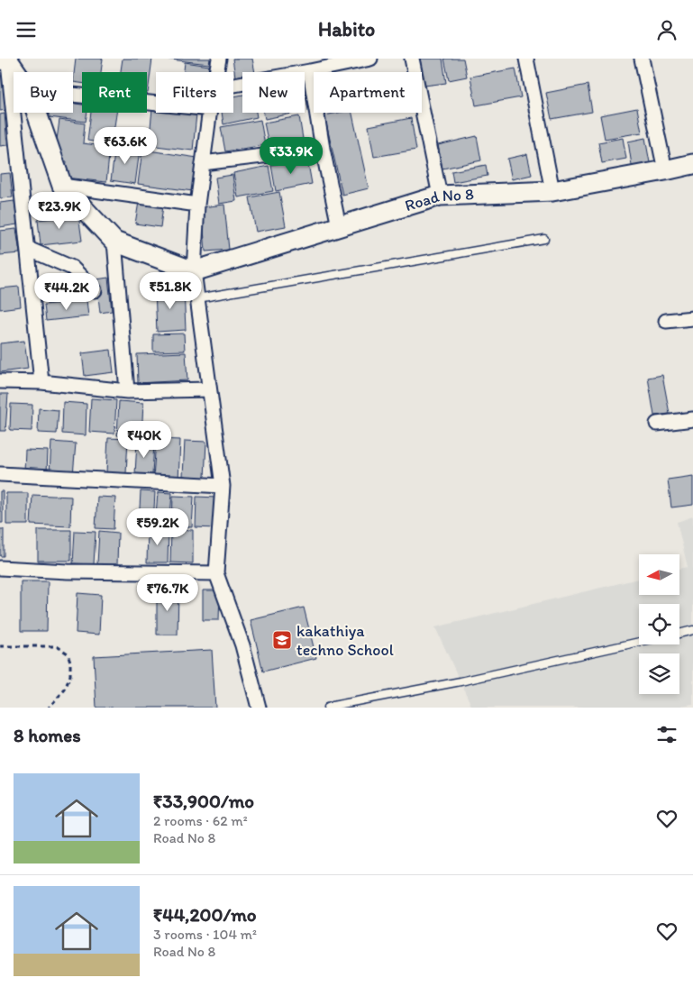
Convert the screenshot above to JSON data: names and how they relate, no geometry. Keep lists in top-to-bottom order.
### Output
{
  "streets": {
    "street": ["Road No 8"]
  },
  "places": {
    "school or university": ["kakathiya techno School"]
  },
  "north": "left",
  "page": {
    "header": "Habito",
    "chip": [
      "Buy",
      "Rent",
      "Filters",
      "New",
      "Apartment"
    ],
    "price": [
      "₹63.6K",
      "₹33.9K",
      "₹23.9K",
      "₹51.8K",
      "₹44.2K",
      "₹40K",
      "₹59.2K",
      "₹76.7K"
    ],
    "heading": "8 homes",
    "list": [
      {
        "name": "₹33,900/mo",
        "note": "2 rooms · 62 m² · Road No 8"
      },
      {
        "name": "₹44,200/mo",
        "note": "3 rooms · 104 m² · Road No 8"
      }
    ]
  }
}
